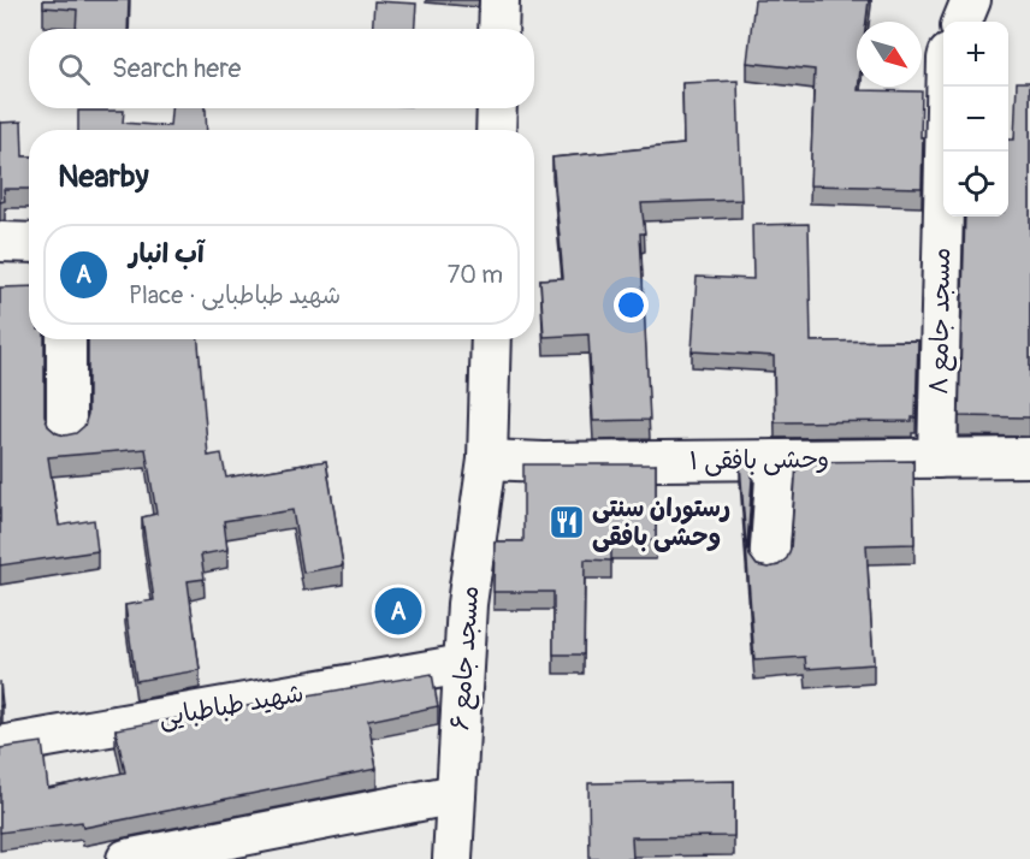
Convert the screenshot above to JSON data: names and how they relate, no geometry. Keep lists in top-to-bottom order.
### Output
{
  "streets": {
    "street": [
      "مسجد جامع ۸",
      "وحشی بافقی ۱",
      "مسجد جامع ۶",
      "شهید طباطبایی"
    ]
  },
  "crossings": [
    ["مسجد جامع ۸", "وحشی بافقی ۱"],
    ["وحشی بافقی ۱", "مسجد جامع ۶"],
    ["مسجد جامع ۶", "شهید طباطبایی"]
  ],
  "places": {
    "restaurant": ["رستوران سنتی وحشی بافقی"]
  },
  "north": "bottom right",
  "page": {
    "map_buttons": ["+", "−"],
    "search": "Search here",
    "heading": "Nearby",
    "list": [
      {
        "mark": "A",
        "name": "آب انبار",
        "note": "Place · شهید طباطبایی",
        "value": "70 m"
      }
    ],
    "pins": "A"
  }
}
